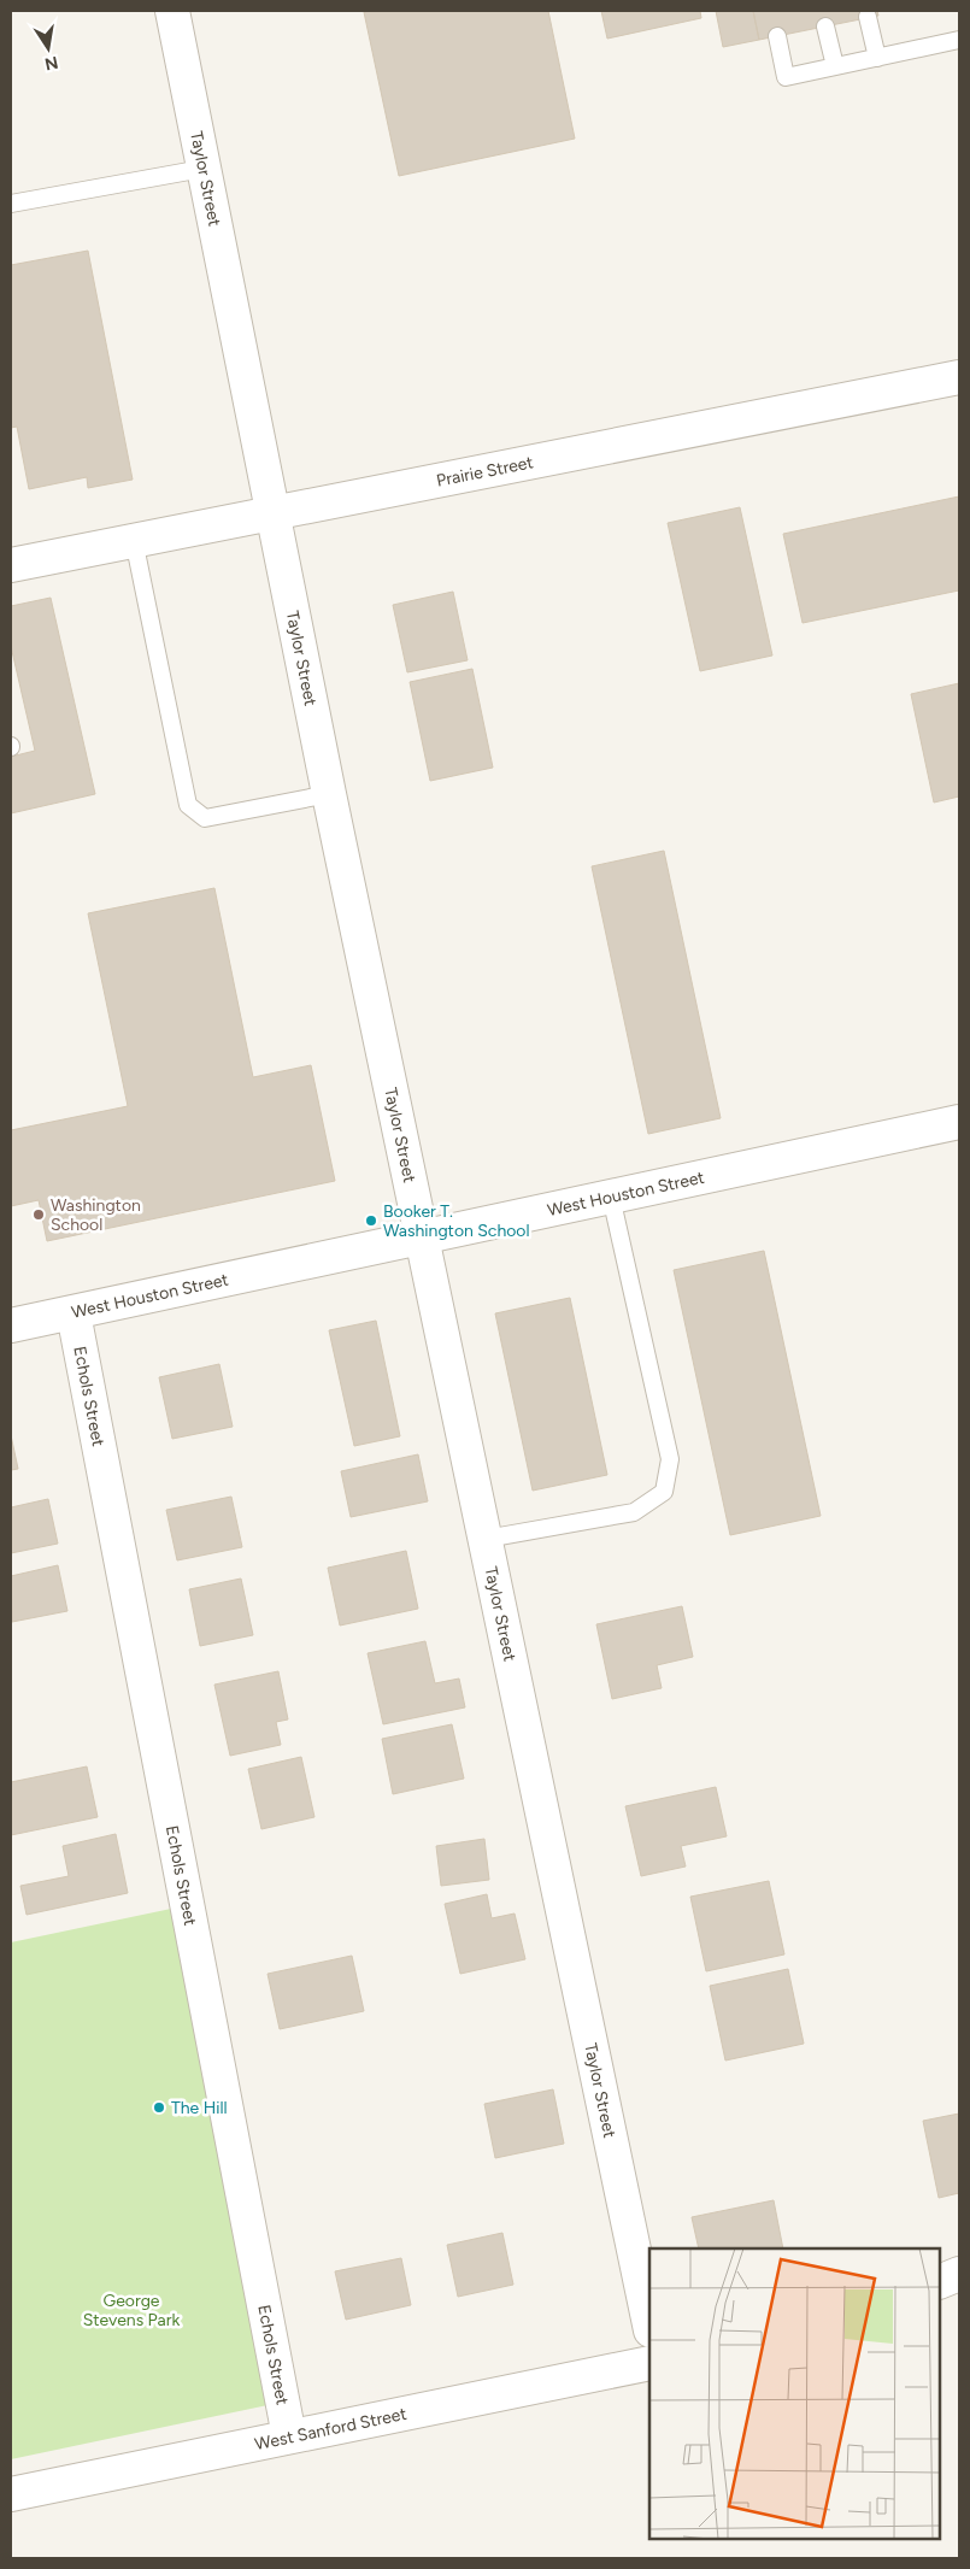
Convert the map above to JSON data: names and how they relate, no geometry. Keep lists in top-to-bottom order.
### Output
{
  "streets": {
    "street": [
      "Taylor Street",
      "Prairie Street",
      "West Houston Street",
      "Echols Street",
      "West Sanford Street"
    ]
  },
  "crossings": [
    ["Taylor Street", "Prairie Street"],
    ["Taylor Street", "West Houston Street"],
    ["West Houston Street", "Echols Street"],
    ["Echols Street", "West Sanford Street"]
  ],
  "parks": ["George Stevens Park"],
  "places": ["Washington School", "Booker T. Washington School", "The Hill"],
  "north": "bottom"
}
